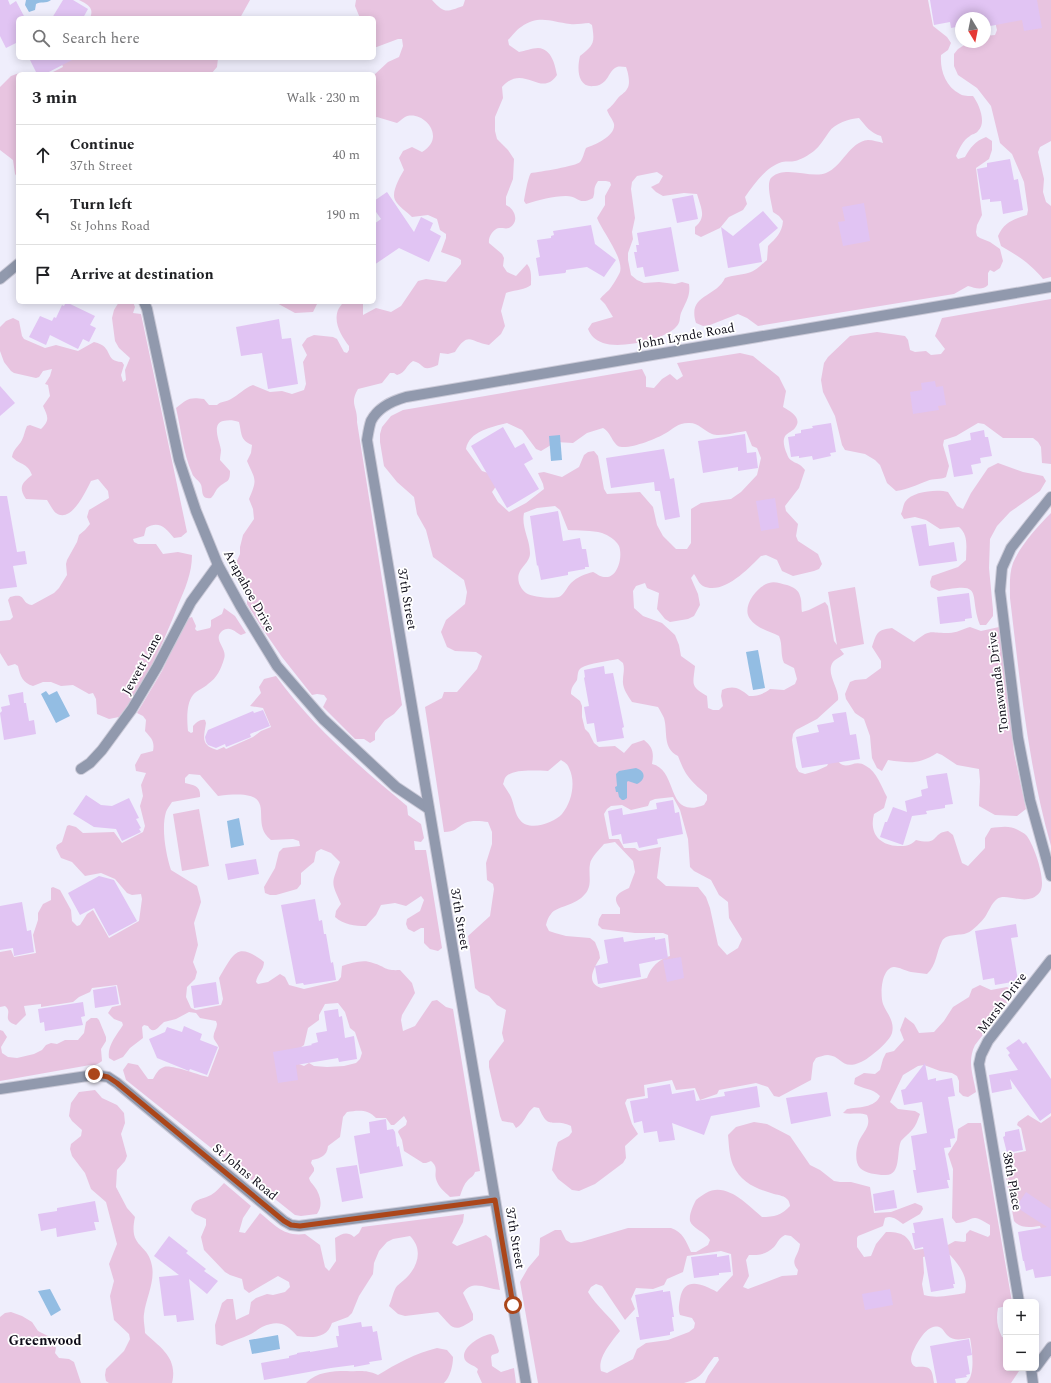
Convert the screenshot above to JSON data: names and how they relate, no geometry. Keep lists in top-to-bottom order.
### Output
{
  "streets": {
    "street": [
      "John Lynde Road",
      "Arapahoe Drive",
      "37th Street",
      "Jewett Lane",
      "Tonawanda Drive",
      "Marsh Drive",
      "St Johns Road",
      "38th Place"
    ]
  },
  "crossings": [
    ["John Lynde Road", "37th Street"],
    ["Arapahoe Drive", "37th Street"],
    ["Arapahoe Drive", "Jewett Lane"],
    ["37th Street", "St Johns Road"],
    ["Marsh Drive", "38th Place"]
  ],
  "districts": ["Greenwood"],
  "north": "bottom",
  "page": {
    "search": "Search here",
    "heading": ["3 min", "Walk · 230 m"],
    "list": [
      ["Continue", "37th Street", "40 m"],
      ["Turn left", "St Johns Road", "190 m"],
      "Arrive at destination"
    ],
    "map_buttons": ["+", "−"]
  }
}
